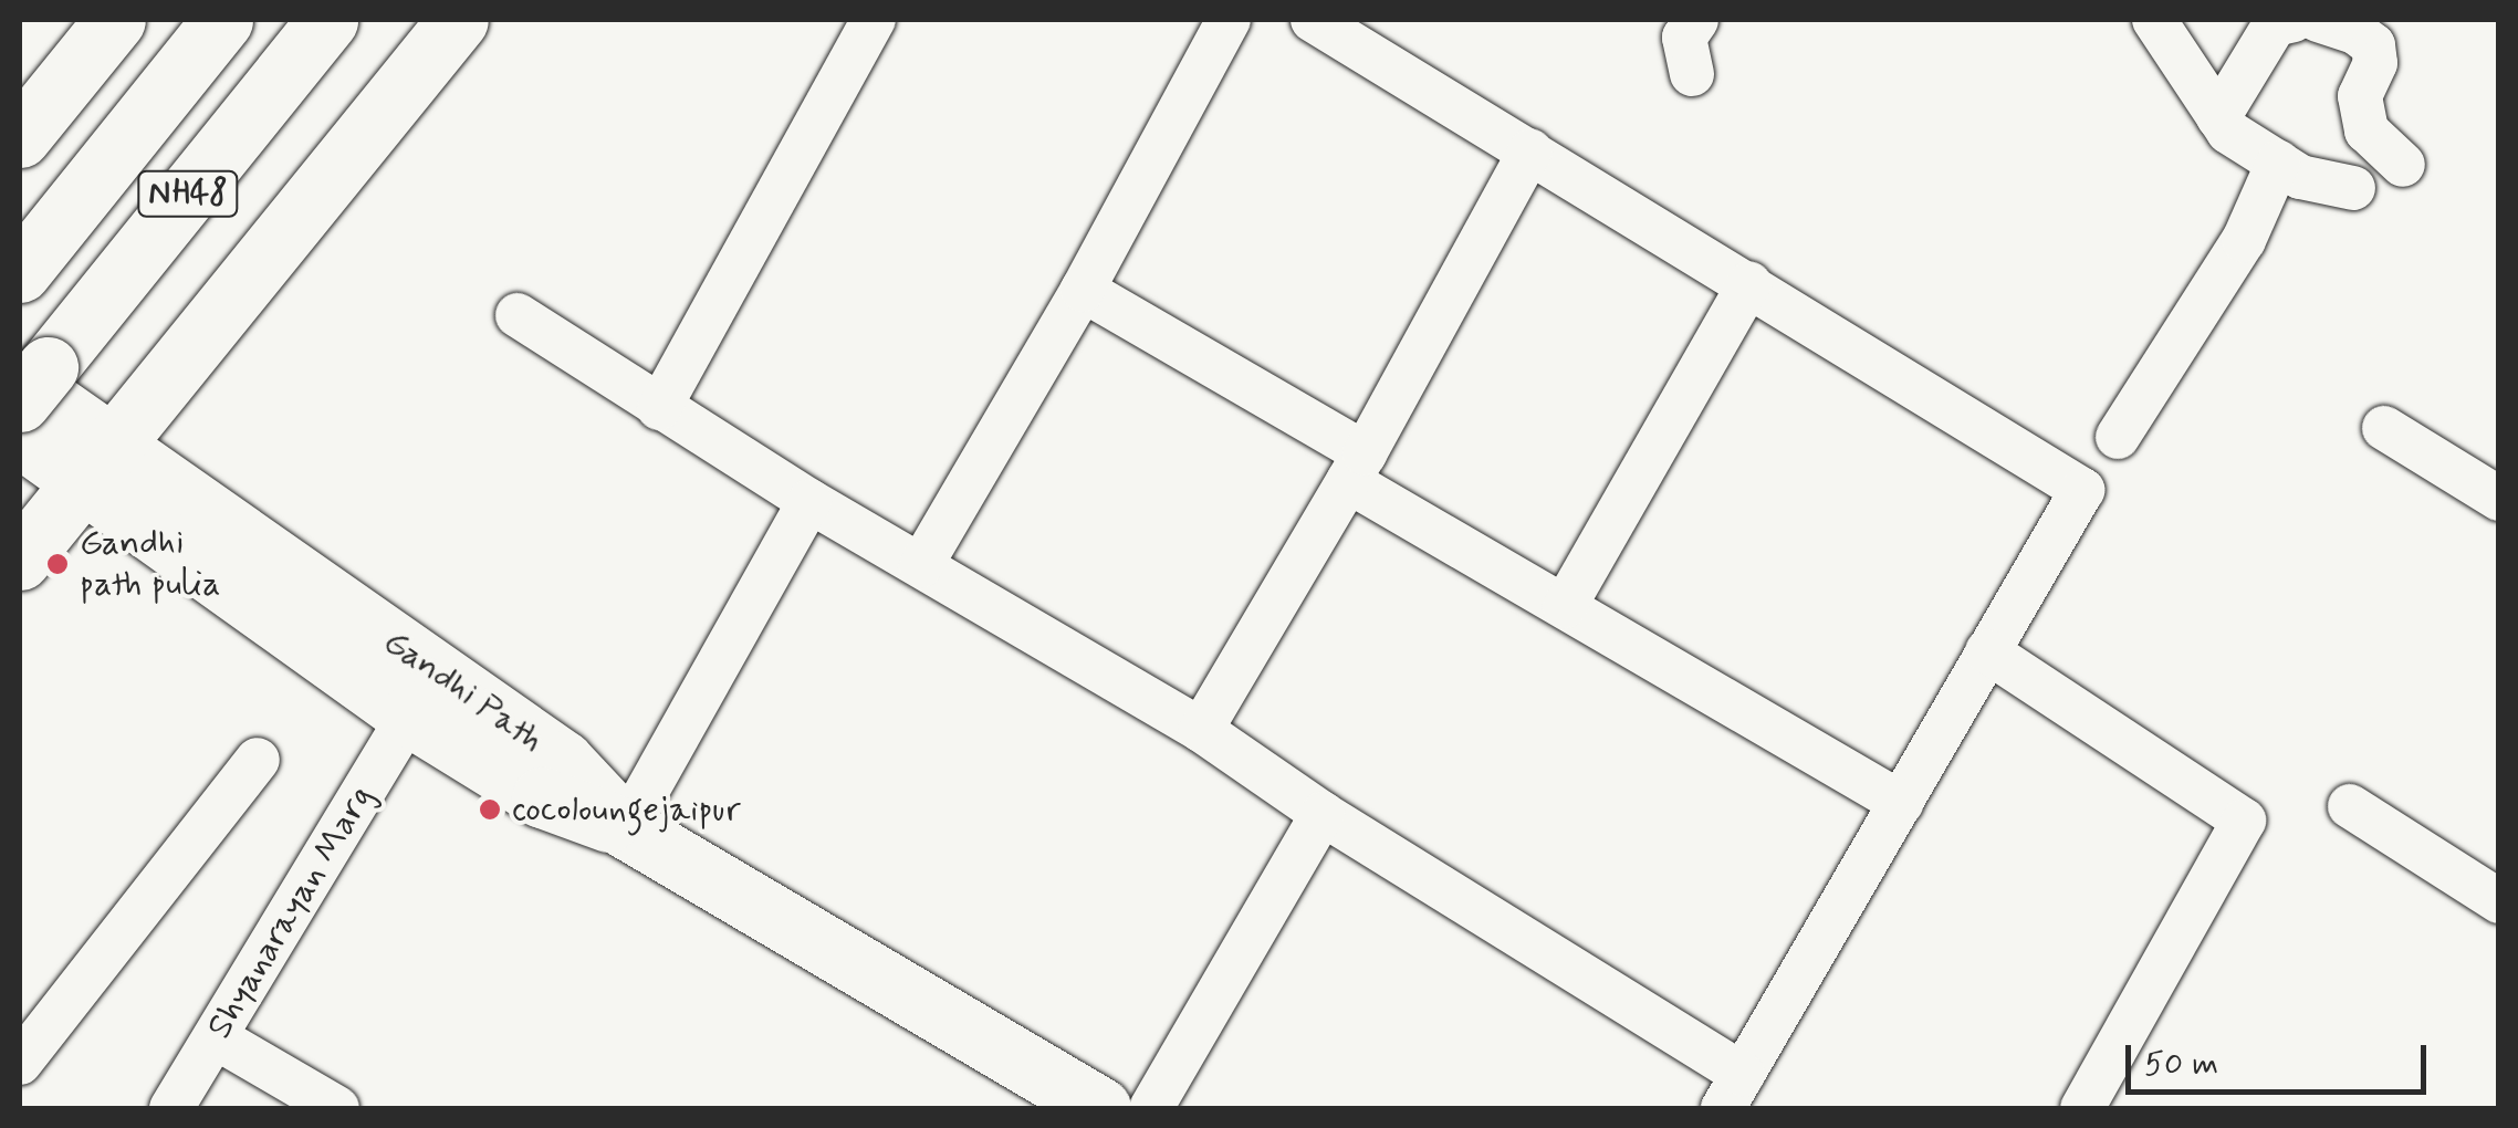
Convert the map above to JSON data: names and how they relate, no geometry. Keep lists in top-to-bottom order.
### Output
{
  "streets": {
    "main road": ["NH48", "Gandhi Path"],
    "street": ["Shyanarayan Marg"]
  },
  "places": ["Gandhi path pulia", "cocoloungejaipur"],
  "scale_bar": "50 m"
}
